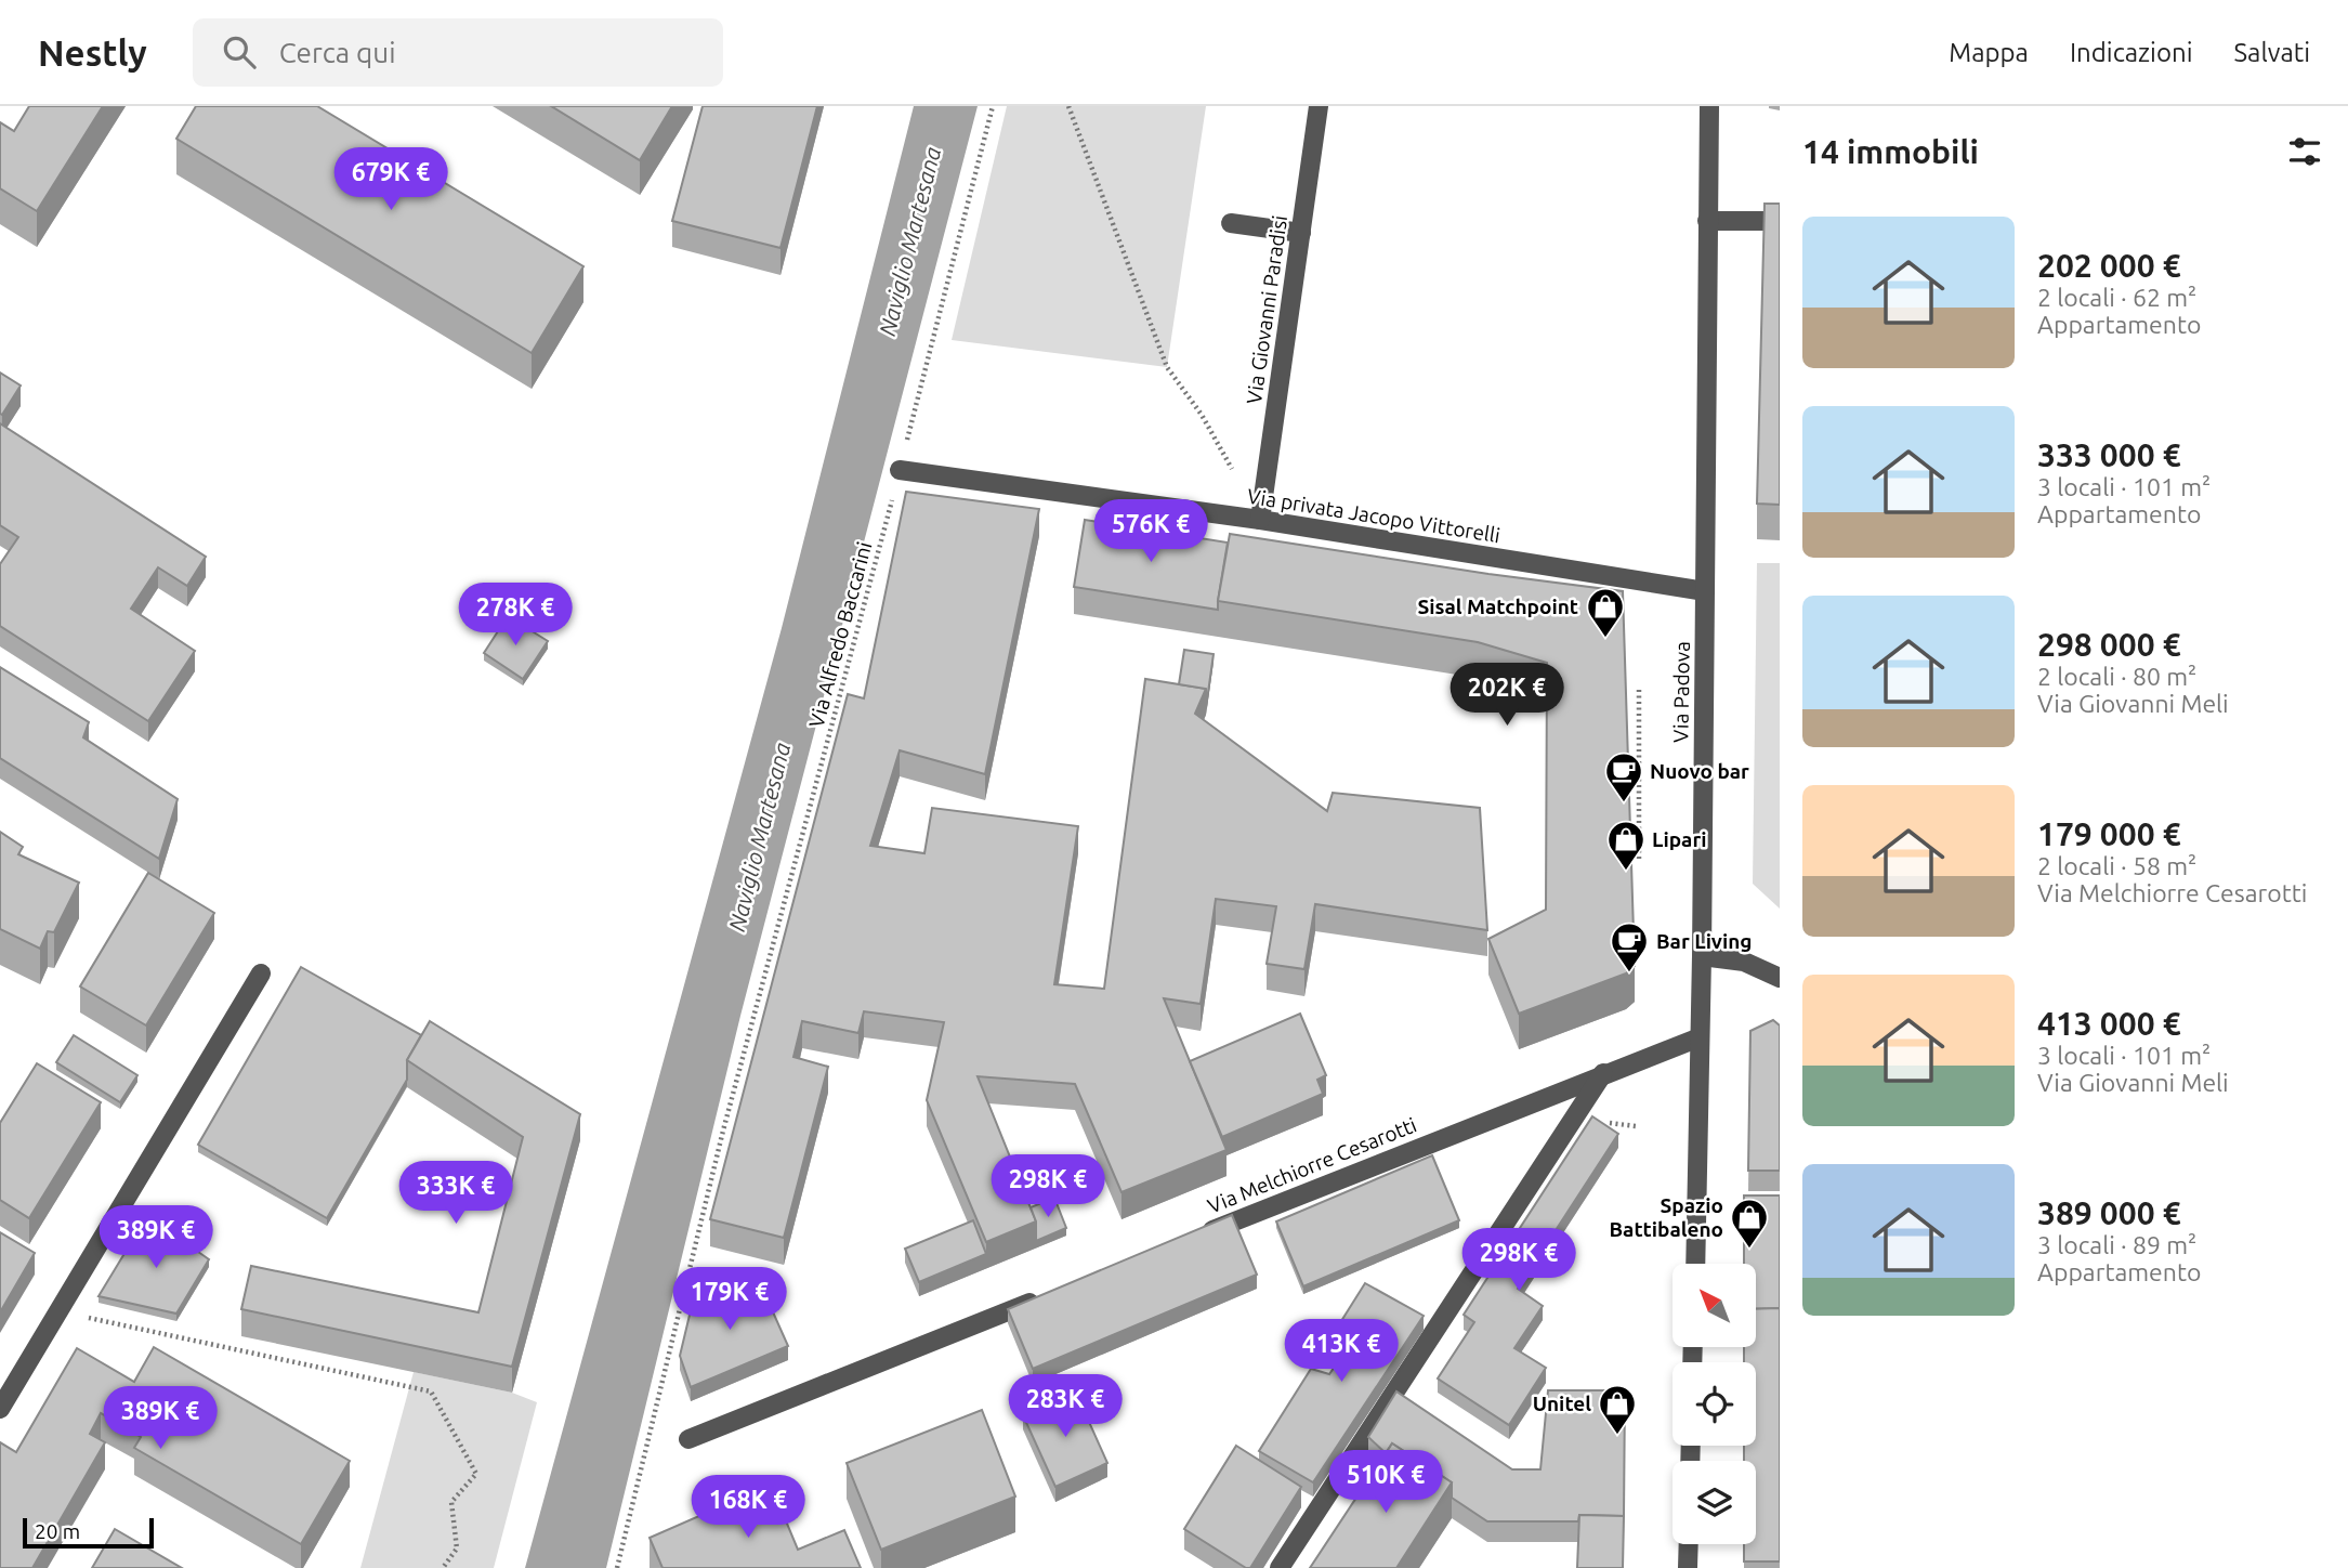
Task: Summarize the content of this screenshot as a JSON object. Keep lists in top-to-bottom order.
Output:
{
  "streets": {
    "street": [
      "Via Giovanni Paradisi",
      "Via privata Jacopo Vittorelli",
      "Via Padova",
      "Via Melchiorre Cesarotti"
    ],
    "path": ["Via Alfredo Baccarini"]
  },
  "crossings": [
    ["Via Giovanni Paradisi", "Via privata Jacopo Vittorelli"],
    ["Via privata Jacopo Vittorelli", "Via Alfredo Baccarini"],
    ["Via privata Jacopo Vittorelli", "Via Padova"],
    ["Via Padova", "Via Melchiorre Cesarotti"]
  ],
  "water": ["Naviglio Martesana"],
  "places": {
    "shop": [
      "Sisal Matchpoint",
      "Lipari",
      "Spazio Battibaleno",
      "Unitel"
    ],
    "cafe": ["Nuovo bar", "Bar Living"]
  },
  "scale_bar": "20 m",
  "north": "top left",
  "page": {
    "header": "Nestly",
    "search": "Cerca qui",
    "nav": ["Mappa", "Indicazioni", "Salvati"],
    "heading": "14 immobili",
    "price": [
      "679K €",
      "576K €",
      "278K €",
      "202K €",
      "298K €",
      "333K €",
      "389K €",
      "298K €",
      "179K €",
      "413K €",
      "283K €",
      "389K €",
      "510K €",
      "168K €"
    ],
    "list": [
      {
        "name": "202 000 €",
        "note": "2 locali · 62 m² · Appartamento"
      },
      {
        "name": "333 000 €",
        "note": "3 locali · 101 m² · Appartamento"
      },
      {
        "name": "298 000 €",
        "note": "2 locali · 80 m² · Via Giovanni Meli"
      },
      {
        "name": "179 000 €",
        "note": "2 locali · 58 m² · Via Melchiorre Cesarotti"
      },
      {
        "name": "413 000 €",
        "note": "3 locali · 101 m² · Via Giovanni Meli"
      },
      {
        "name": "389 000 €",
        "note": "3 locali · 89 m² · Appartamento"
      }
    ],
    "scale": "20 m"
  }
}
